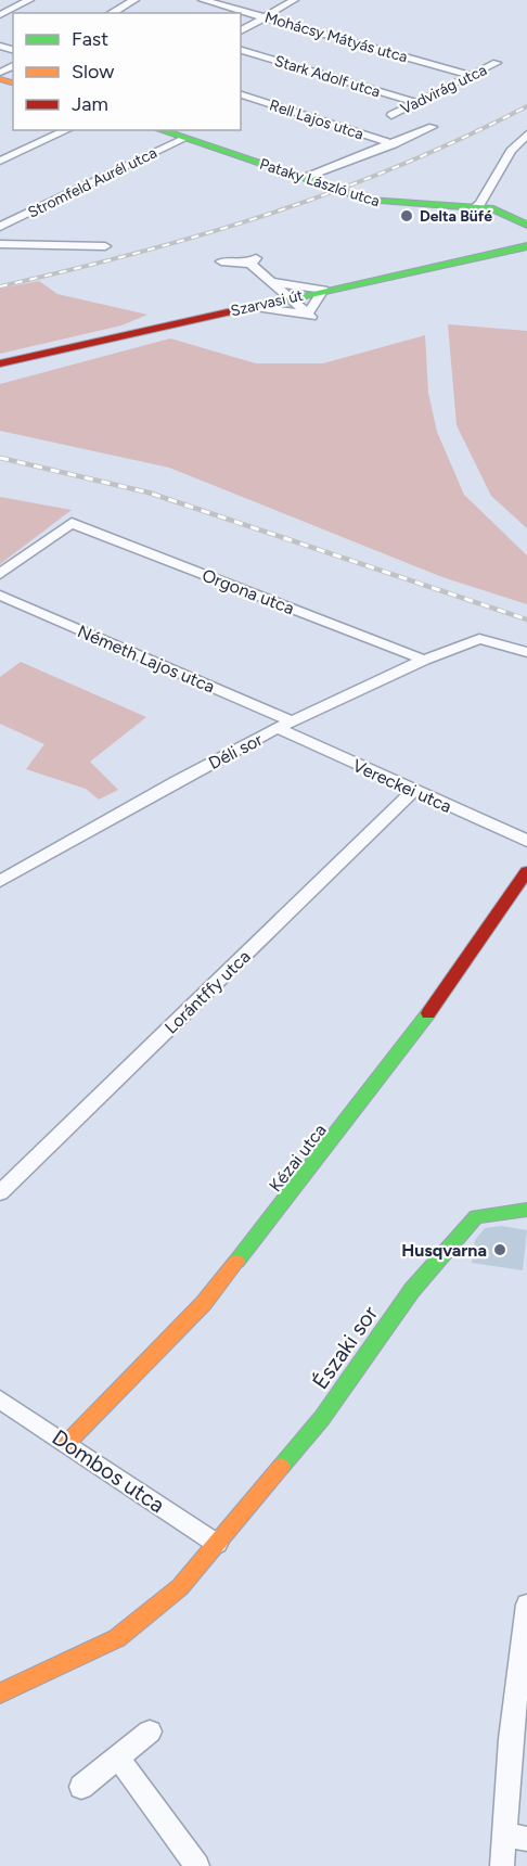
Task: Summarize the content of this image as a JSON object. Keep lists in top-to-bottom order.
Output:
{
  "streets": {
    "street": [
      "Mohácsy Mátyás utca",
      "Stark Adolf utca",
      "Vadvirág utca",
      "Rell Lajos utca",
      "Stromfeld Aurél utca",
      "Pataky László utca",
      "Szarvasi út",
      "Orgona utca",
      "Németh Lajos utca",
      "Déli sor",
      "Vereckei utca",
      "Lorántffy utca",
      "Kézai utca",
      "Északi sor",
      "Dombos utca"
    ]
  },
  "crossings": [
    ["Mohácsy Mátyás utca", "Vadvirág utca"],
    ["Stark Adolf utca", "Vadvirág utca"],
    ["Stromfeld Aurél utca", "Pataky László utca"],
    ["Orgona utca", "Déli sor"],
    ["Németh Lajos utca", "Déli sor"],
    ["Németh Lajos utca", "Vereckei utca"],
    ["Déli sor", "Vereckei utca"],
    ["Vereckei utca", "Lorántffy utca"],
    ["Kézai utca", "Dombos utca"],
    ["Északi sor", "Dombos utca"]
  ],
  "places": ["Delta Büfé", "Husqvarna"],
  "legend": ["Fast", "Slow", "Jam"]
}
